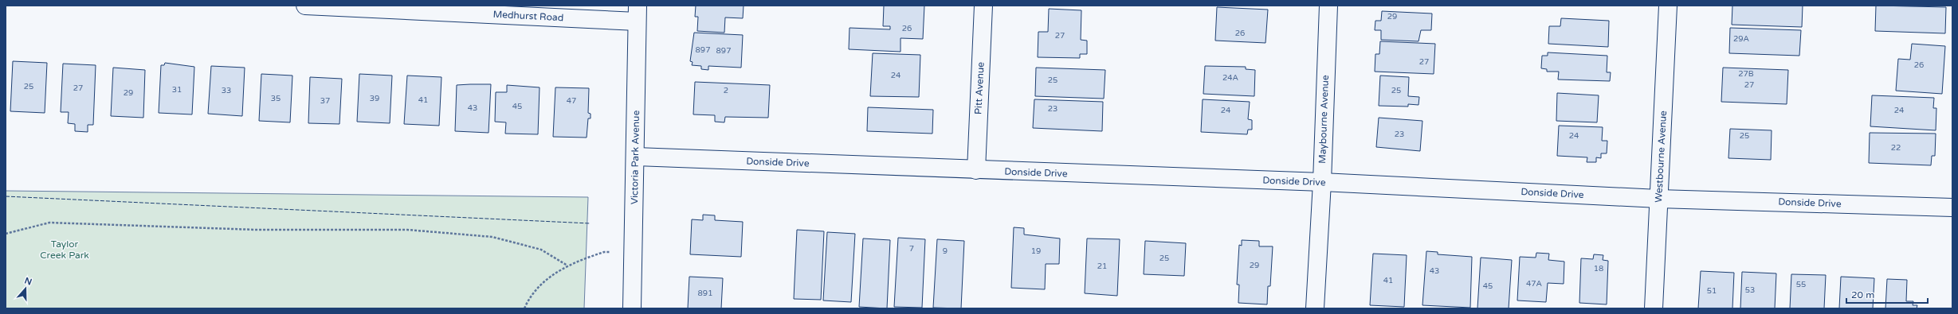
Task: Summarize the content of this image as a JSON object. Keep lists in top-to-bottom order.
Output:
{
  "streets": {
    "street": [
      "Medhurst Road",
      "Pitt Avenue",
      "Maybourne Avenue",
      "Westbourne Avenue",
      "Victoria Park Avenue",
      "Donside Drive"
    ]
  },
  "crossings": [
    ["Medhurst Road", "Victoria Park Avenue"],
    ["Pitt Avenue", "Donside Drive"],
    ["Maybourne Avenue", "Donside Drive"],
    ["Westbourne Avenue", "Donside Drive"],
    ["Victoria Park Avenue", "Donside Drive"]
  ],
  "parks": ["Taylor Creek Park"],
  "house_numbers": [
    "29",
    "26",
    "26",
    "27",
    "29A",
    "897",
    "897",
    "27",
    "26",
    "27B",
    "24",
    "24A",
    "25",
    "27",
    "25",
    "27",
    "31",
    "33",
    "2",
    "25",
    "29",
    "35",
    "39",
    "41",
    "37",
    "47",
    "45",
    "43",
    "23",
    "24",
    "24",
    "23",
    "24",
    "25",
    "22",
    "7",
    "9",
    "19",
    "25",
    "29",
    "21",
    "18",
    "43",
    "41",
    "47A",
    "55",
    "45",
    "53",
    "51",
    "891"
  ],
  "scale_bar": "20 m",
  "north": "top"
}
